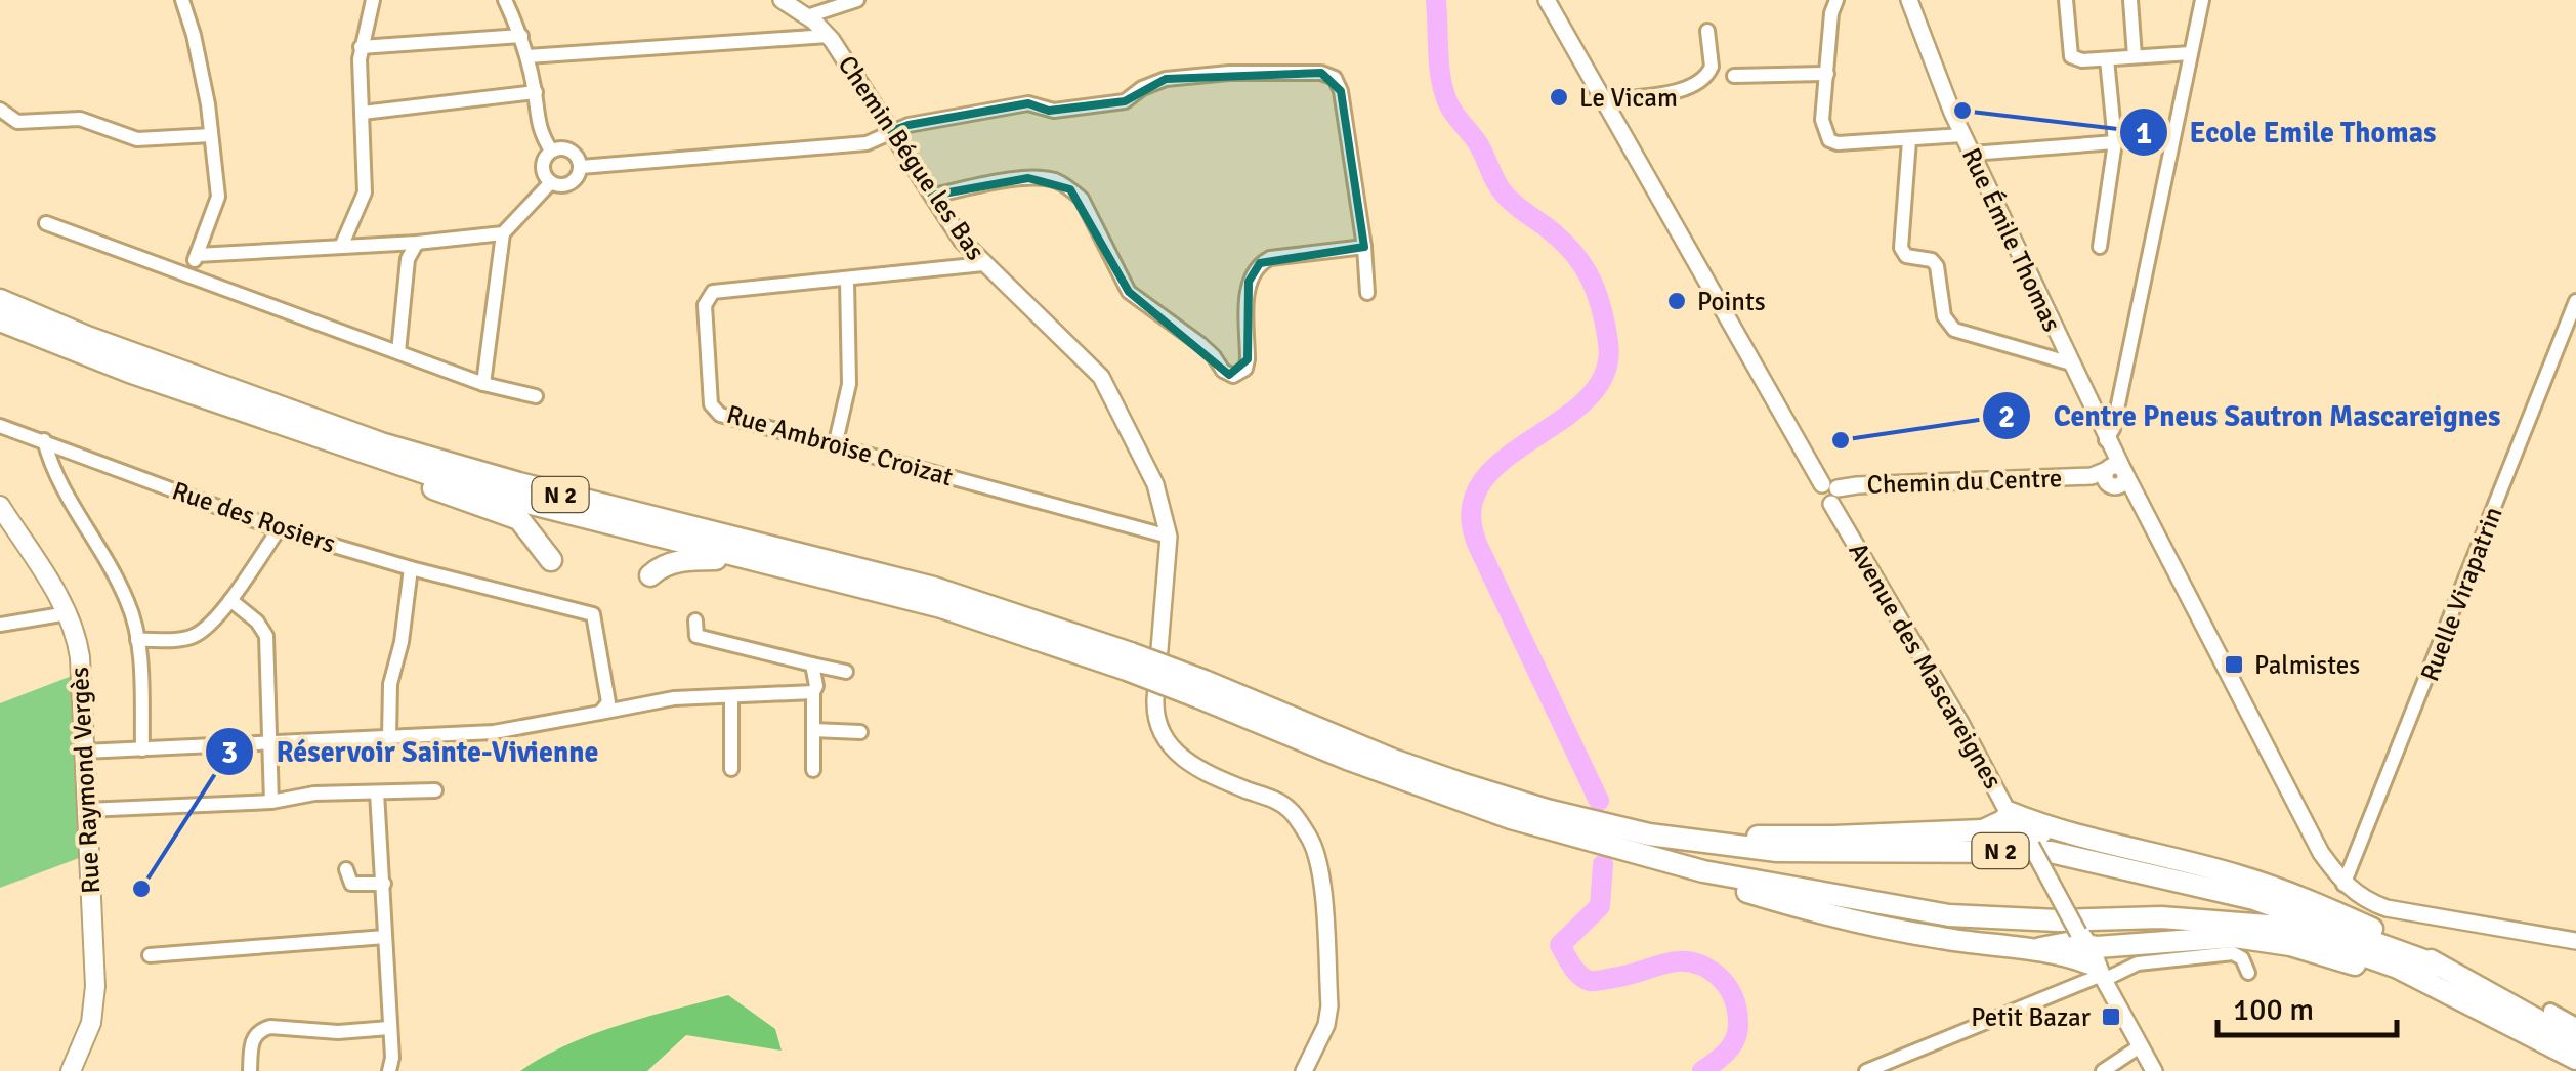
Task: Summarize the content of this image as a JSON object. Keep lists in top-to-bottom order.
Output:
{
  "streets": {
    "highway": ["N 2"],
    "main road": ["Rue Raymond Vergès"],
    "street": [
      "Chemin Bégue les Bas",
      "Rue Émile Thomas",
      "Rue Ambroise Croizat",
      "Chemin du Centre",
      "Rue des Rosiers",
      "Ruelle Virapatrin",
      "Avenue des Mascareignes"
    ]
  },
  "crossings": [
    ["Chemin Bégue les Bas", "Rue Ambroise Croizat"],
    ["Rue Émile Thomas", "Chemin du Centre"],
    ["Chemin du Centre", "Avenue des Mascareignes"]
  ],
  "places": {
    "other": [
      "Le Vicam",
      "Ecole Emile Thomas",
      "Points",
      "Centre Pneus Sautron Mascareignes",
      "Réservoir Sainte-Vivienne"
    ],
    "transit": ["Palmistes", "Petit Bazar"]
  },
  "scale_bar": "100 m"
}
